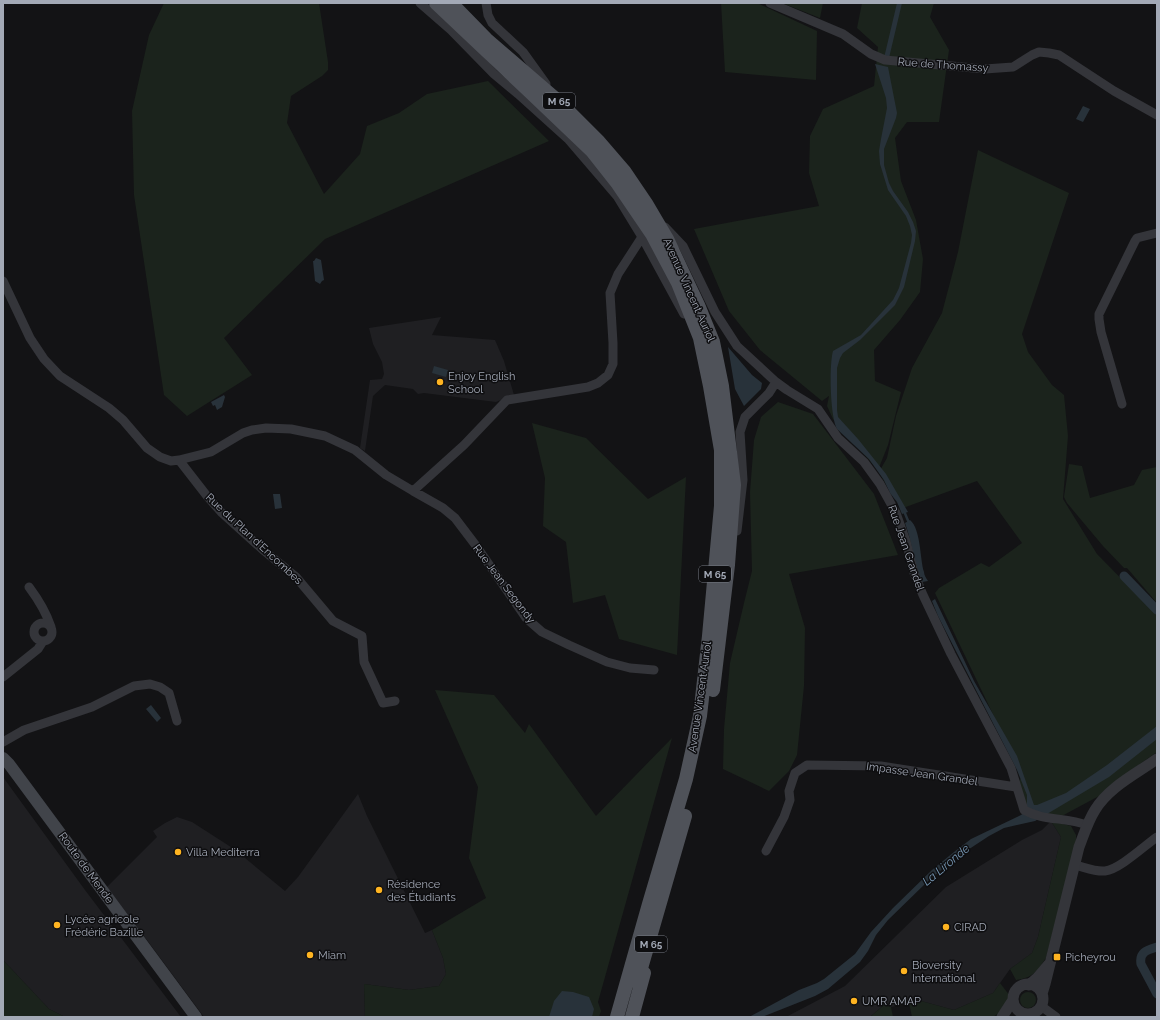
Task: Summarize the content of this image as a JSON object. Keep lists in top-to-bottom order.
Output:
{
  "streets": {
    "main road": ["M 65", "Avenue Vincent Auriol", "Route de Mende"],
    "street": [
      "Rue de Thomassy",
      "Rue du Plan d'Encombes",
      "Rue Jean Grandel",
      "Rue Jean Segondy",
      "Impasse Jean Grandel"
    ]
  },
  "crossings": [
    ["M 65", "Avenue Vincent Auriol"],
    ["Avenue Vincent Auriol", "Rue Jean Grandel"],
    ["Rue du Plan d'Encombes", "Rue Jean Segondy"],
    ["Rue Jean Grandel", "Impasse Jean Grandel"]
  ],
  "water": ["La Lironde"],
  "places": {
    "other": [
      "Enjoy English School",
      "Villa Mediterra",
      "Résidence des Étudiants",
      "Lycée agricole Frédéric Bazille",
      "CIRAD",
      "Miam",
      "Bioversity International",
      "UMR AMAP"
    ],
    "transit": ["Picheyrou"]
  }
}
